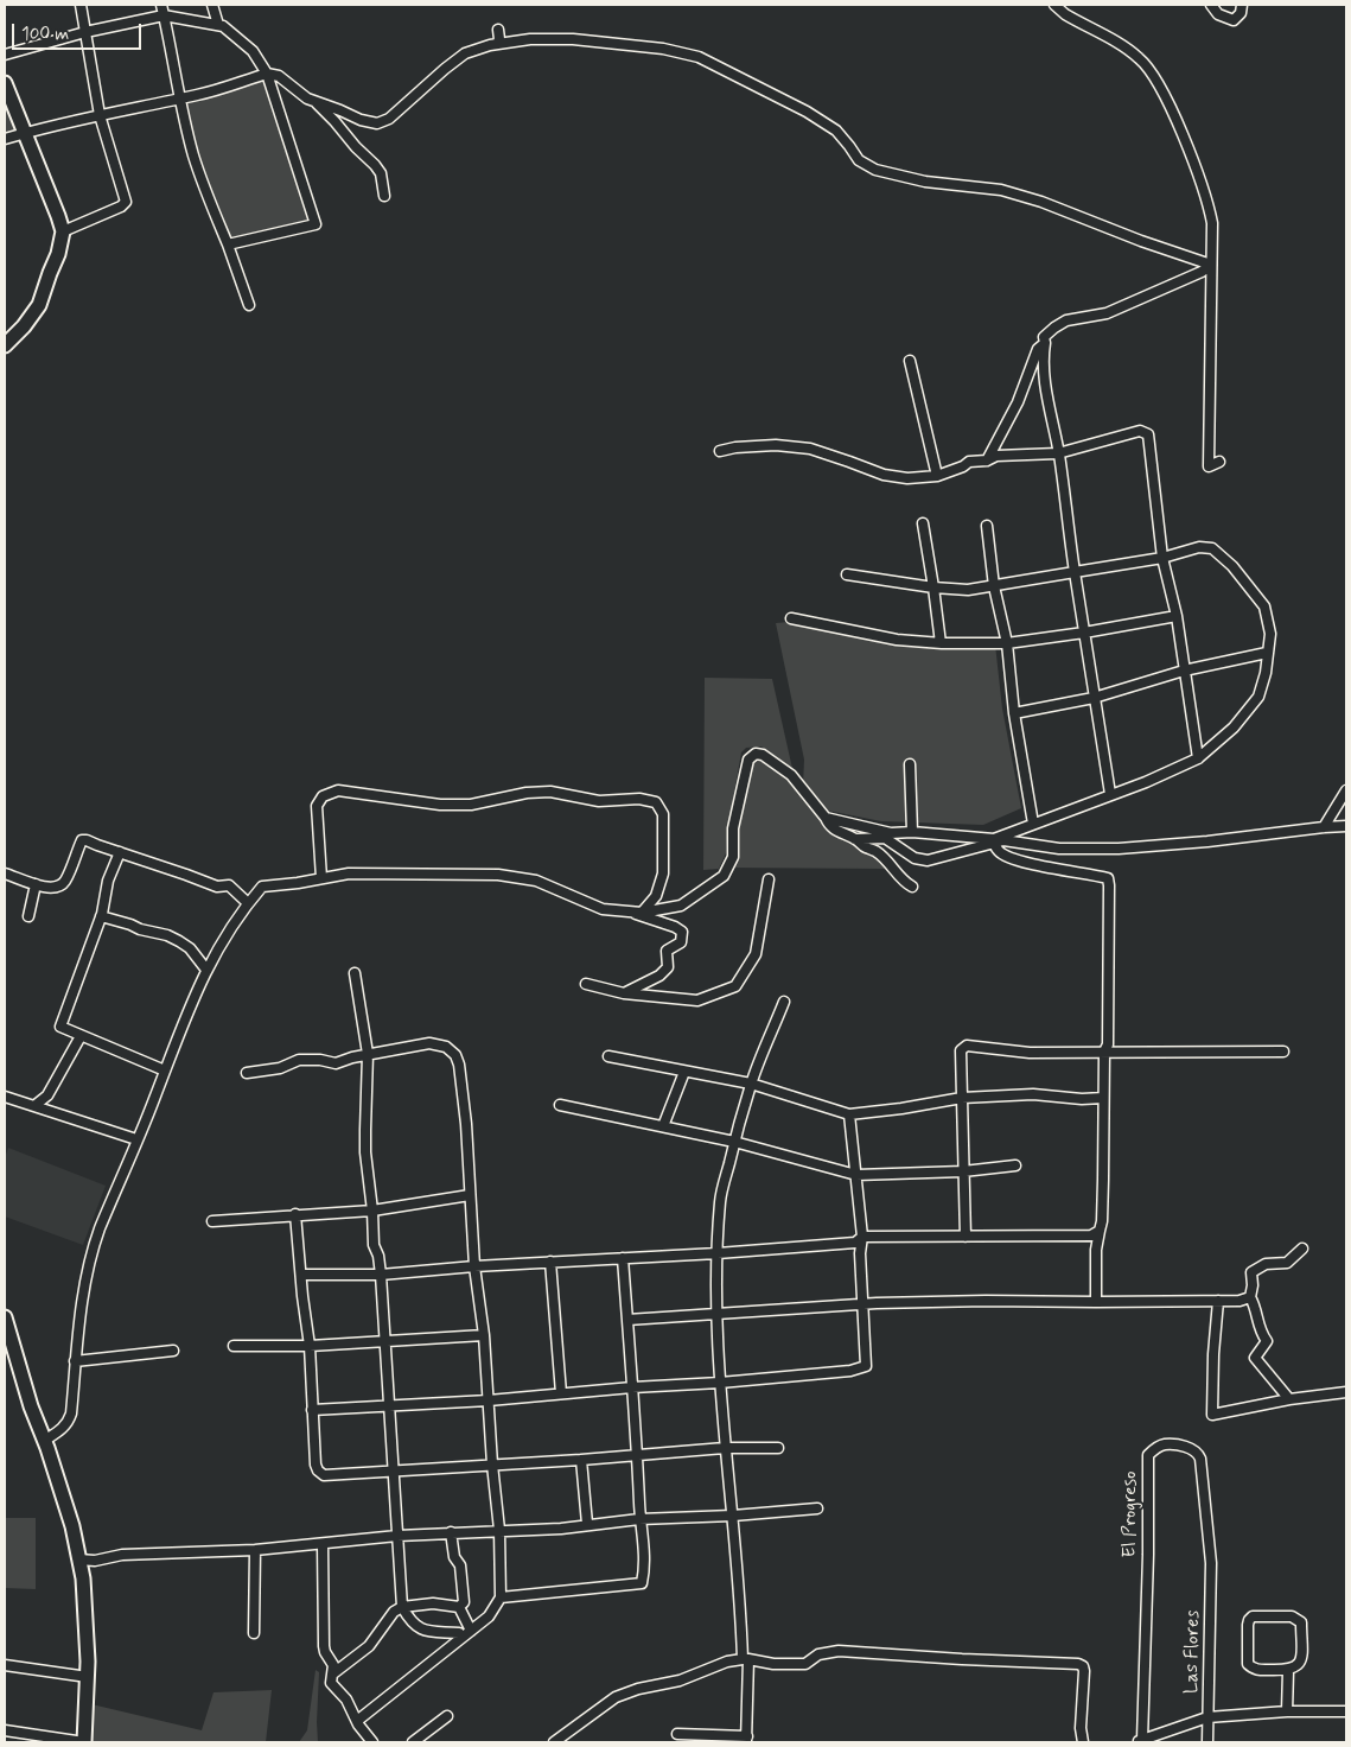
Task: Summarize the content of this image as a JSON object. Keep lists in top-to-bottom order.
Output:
{
  "streets": {
    "street": ["El Progreso", "Las Flores"]
  },
  "crossings": [
    ["El Progreso", "Las Flores"]
  ],
  "scale_bar": "100 m"
}
